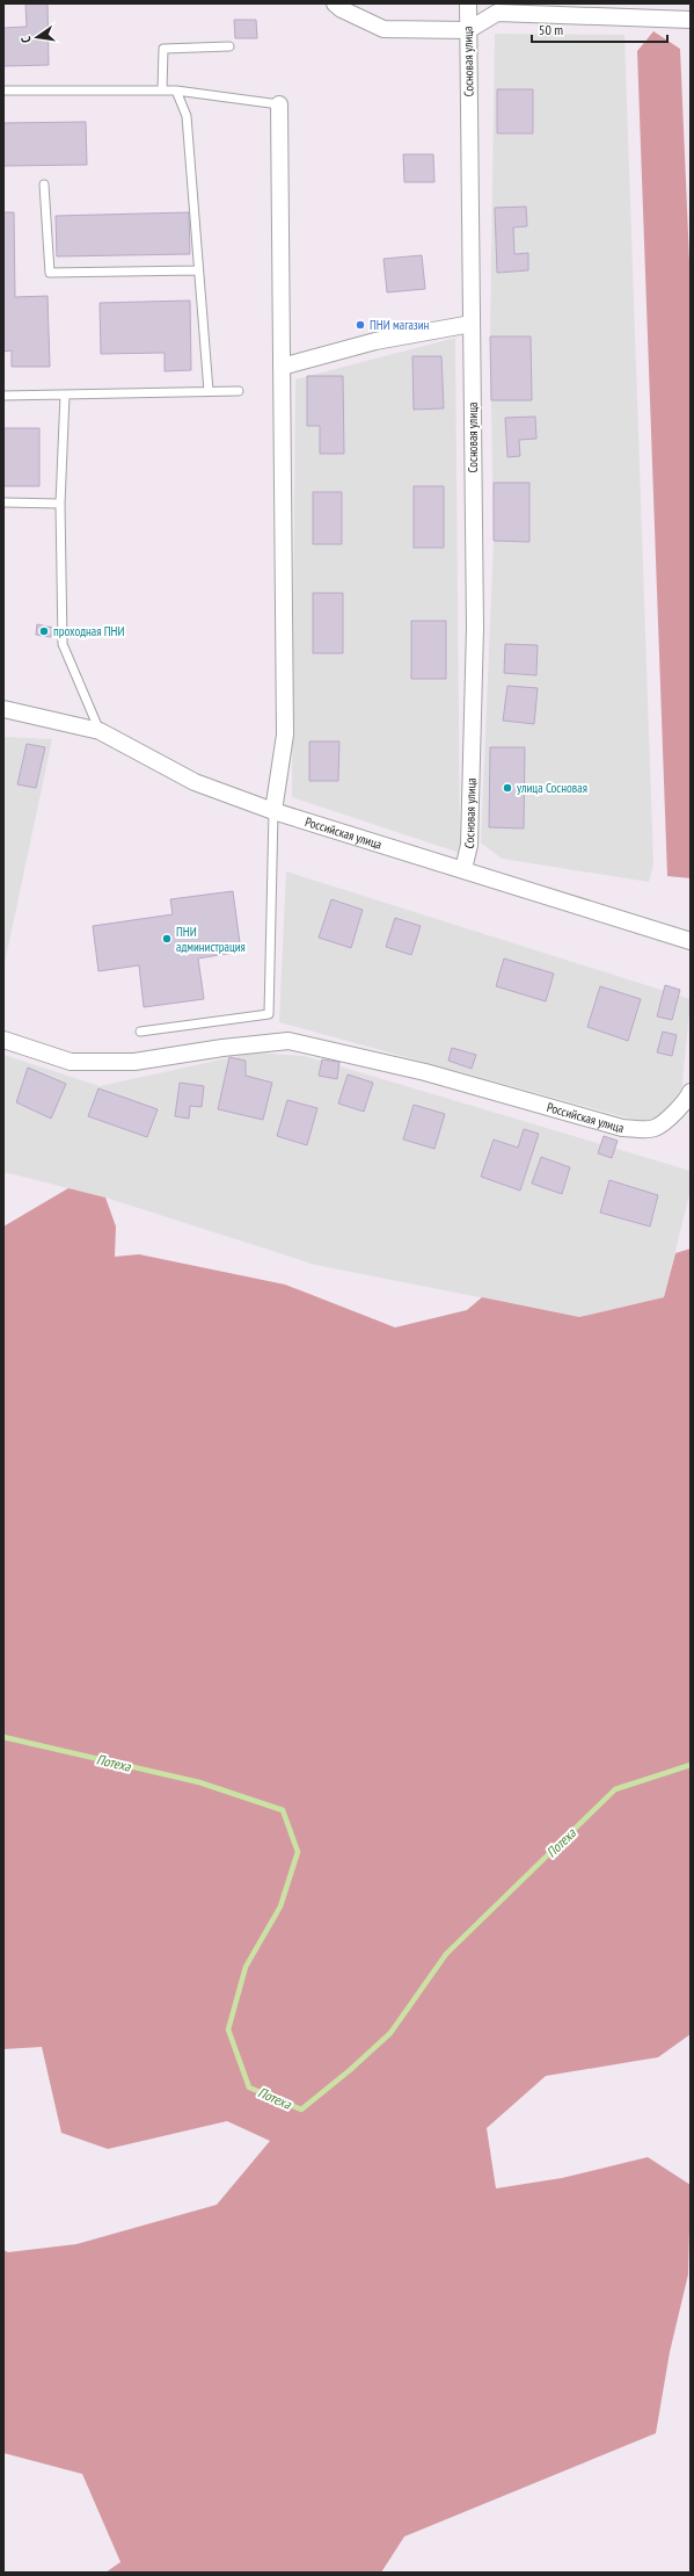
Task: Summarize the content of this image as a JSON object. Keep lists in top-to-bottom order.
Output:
{
  "streets": {
    "street": ["Сосновая улица", "Российская улица"]
  },
  "crossings": [
    ["Сосновая улица", "Российская улица"]
  ],
  "water": ["Потеха"],
  "places": [
    "ПНИ магазин",
    "проходная ПНИ",
    "улица Сосновая",
    "ПНИ администрация"
  ],
  "scale_bar": "50 m",
  "north": "left"
}
